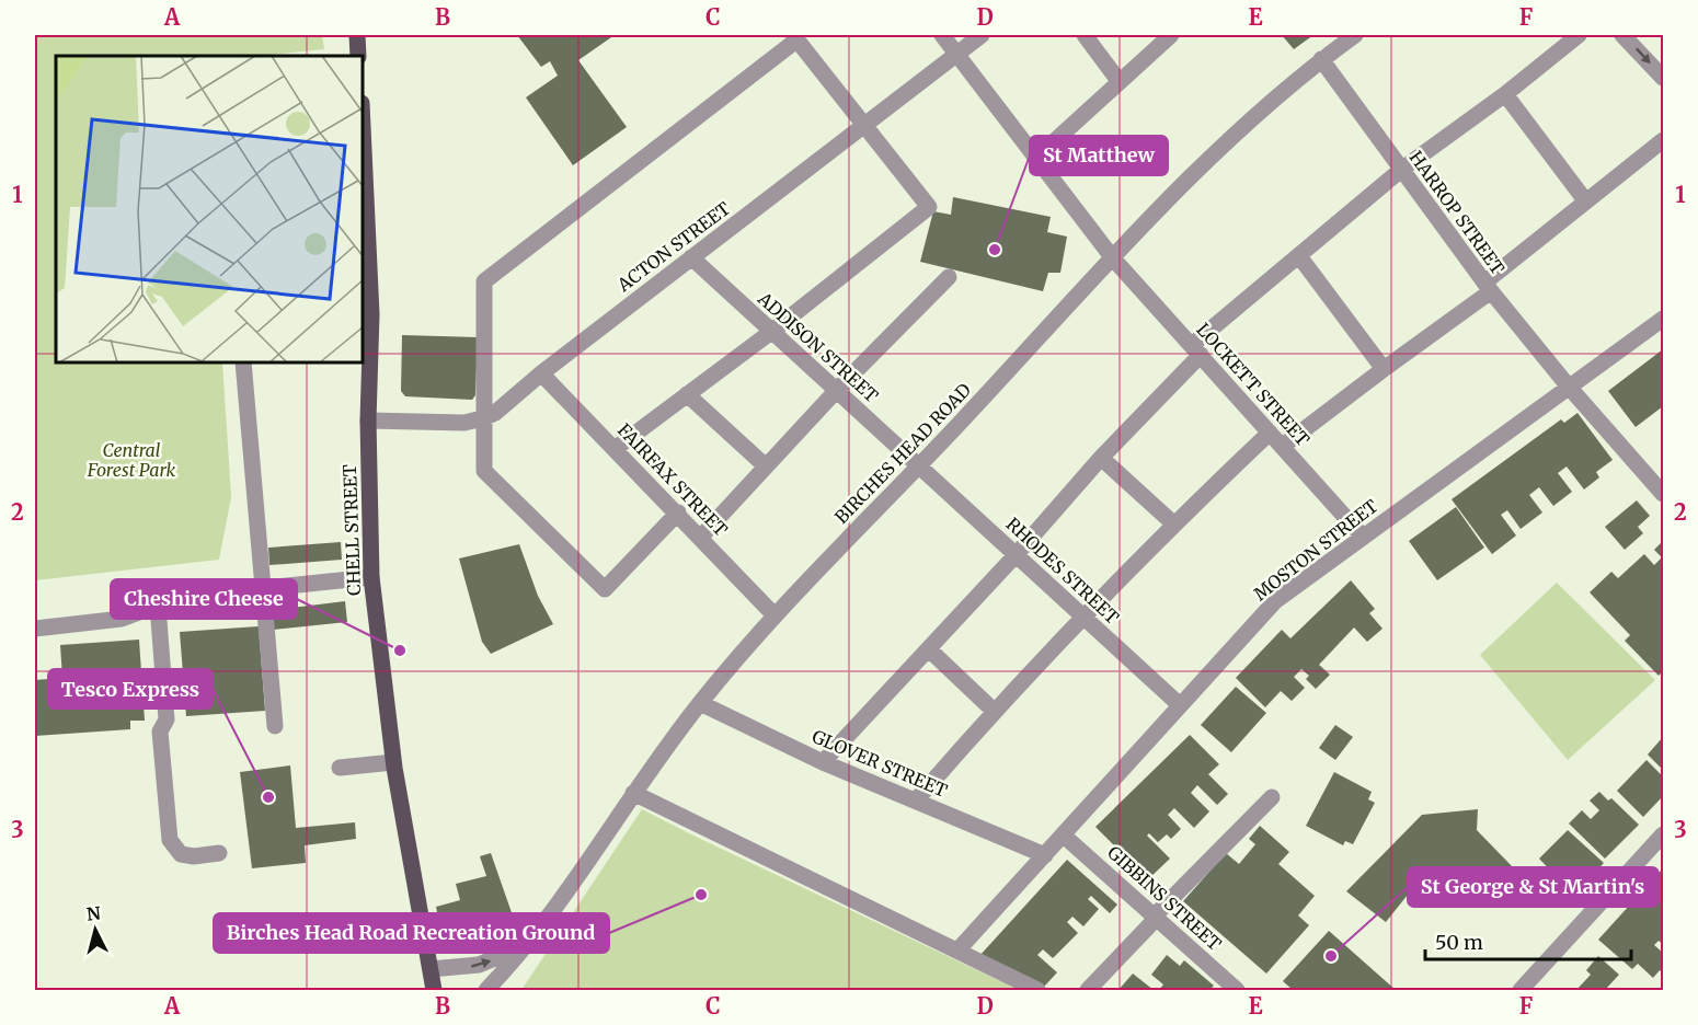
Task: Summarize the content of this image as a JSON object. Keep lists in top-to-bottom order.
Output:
{
  "streets": {
    "main road": ["CHELL STREET"],
    "street": [
      "HARROP STREET",
      "ACTON STREET",
      "ADDISON STREET",
      "LOCKETT STREET",
      "BIRCHES HEAD ROAD",
      "FAIRFAX STREET",
      "MOSTON STREET",
      "RHODES STREET",
      "GLOVER STREET",
      "GIBBINS STREET"
    ]
  },
  "crossings": [
    ["HARROP STREET", "BIRCHES HEAD ROAD"],
    ["HARROP STREET", "MOSTON STREET"],
    ["ACTON STREET", "ADDISON STREET"],
    ["ACTON STREET", "LOCKETT STREET"],
    ["ACTON STREET", "FAIRFAX STREET"],
    ["ACTON STREET", "CHELL STREET"],
    ["ADDISON STREET", "BIRCHES HEAD ROAD"],
    ["ADDISON STREET", "RHODES STREET"],
    ["LOCKETT STREET", "BIRCHES HEAD ROAD"],
    ["LOCKETT STREET", "MOSTON STREET"],
    ["BIRCHES HEAD ROAD", "FAIRFAX STREET"],
    ["BIRCHES HEAD ROAD", "RHODES STREET"],
    ["BIRCHES HEAD ROAD", "GLOVER STREET"],
    ["MOSTON STREET", "RHODES STREET"],
    ["MOSTON STREET", "GLOVER STREET"],
    ["MOSTON STREET", "GIBBINS STREET"]
  ],
  "parks": ["Central Forest Park"],
  "places": [
    "St Matthew",
    "Cheshire Cheese",
    "Tesco Express",
    "Birches Head Road Recreation Ground",
    "St George & St Martin's"
  ],
  "scale_bar": "50 m",
  "north": "top",
  "grid": {
    "columns": [
      "A",
      "B",
      "C",
      "D",
      "E",
      "F"
    ],
    "rows": ["1", "2", "3"]
  }
}
